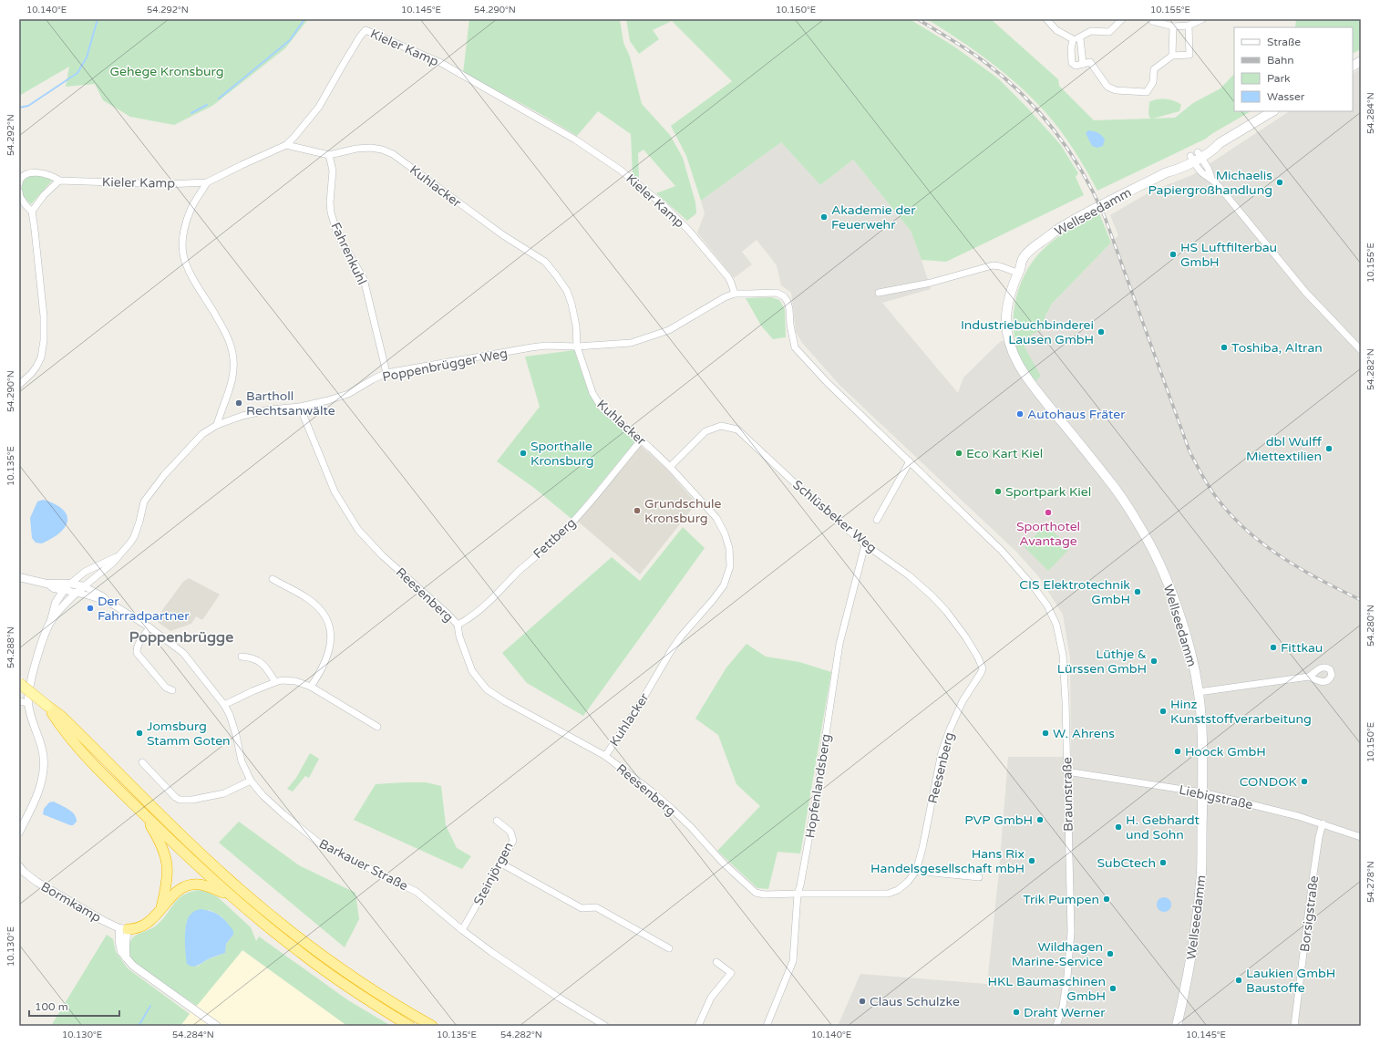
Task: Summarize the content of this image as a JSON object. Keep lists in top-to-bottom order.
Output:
{
  "streets": {
    "main road": ["Wellseedamm"],
    "street": [
      "Kieler Kamp",
      "Kuhlacker",
      "Fahrenkuhl",
      "Poppenbrügger Weg",
      "Schlüsbeker Weg",
      "Fettberg",
      "Reesenberg",
      "Hopfenlandsberg",
      "Braunstraße",
      "Liebigstraße",
      "Barkauer Straße",
      "Steinjörgen",
      "Bormkamp",
      "Borsigstraße"
    ]
  },
  "crossings": [
    ["Kieler Kamp", "Kuhlacker"],
    ["Kieler Kamp", "Poppenbrügger Weg"],
    ["Kuhlacker", "Fahrenkuhl"],
    ["Kuhlacker", "Poppenbrügger Weg"],
    ["Kuhlacker", "Schlüsbeker Weg"],
    ["Kuhlacker", "Fettberg"],
    ["Kuhlacker", "Reesenberg"],
    ["Wellseedamm", "Liebigstraße"],
    ["Fahrenkuhl", "Poppenbrügger Weg"],
    ["Poppenbrügger Weg", "Reesenberg"],
    ["Poppenbrügger Weg", "Braunstraße"],
    ["Poppenbrügger Weg", "Barkauer Straße"],
    ["Schlüsbeker Weg", "Reesenberg"],
    ["Schlüsbeker Weg", "Hopfenlandsberg"],
    ["Fettberg", "Reesenberg"],
    ["Reesenberg", "Hopfenlandsberg"],
    ["Braunstraße", "Liebigstraße"],
    ["Liebigstraße", "Borsigstraße"],
    ["Barkauer Straße", "Steinjörgen"]
  ],
  "districts": ["Poppenbrügge"],
  "parks": ["Gehege Kronsburg"],
  "places": [
    "Michaelis Papiergroßhandlung",
    "Akademie der Feuerwehr",
    "HS Luftfilterbau GmbH",
    "Industriebuchbinderei Lausen GmbH",
    "Toshiba, Altran",
    "Bartholl Rechtsanwälte",
    "Autohaus Fräter",
    "dbl Wulff Miettextilien",
    "Sporthalle Kronsburg",
    "Eco Kart Kiel",
    "Sportpark Kiel",
    "Grundschule Kronsburg",
    "Sporthotel Avantage",
    "CIS Elektrotechnik GmbH",
    "Der Fahrradpartner",
    "Fittkau",
    "Lüthje & Lürssen GmbH",
    "Hinz Kunststoffverarbeitung",
    "Jomsburg Stamm Goten",
    "W. Ahrens",
    "Hoock GmbH",
    "CONDOK",
    "PVP GmbH",
    "H. Gebhardt und Sohn",
    "Hans Rix Handelsgesellschaft mbH",
    "SubCtech",
    "Trik Pumpen",
    "Wildhagen Marine-Service",
    "Laukien GmbH Baustoffe",
    "HKL Baumaschinen GmbH",
    "Claus Schulzke",
    "Draht Werner"
  ],
  "legend": [
    "Straße",
    "Bahn",
    "Park",
    "Wasser"
  ],
  "scale_bar": "100 m",
  "coordinates": [
    "10.140°E",
    "54.292°N",
    "10.145°E",
    "54.290°N",
    "10.150°E",
    "10.155°E",
    "54.284°N",
    "54.282°N",
    "10.135°E",
    "54.280°N",
    "54.288°N",
    "54.278°N",
    "10.130°E"
  ]
}
